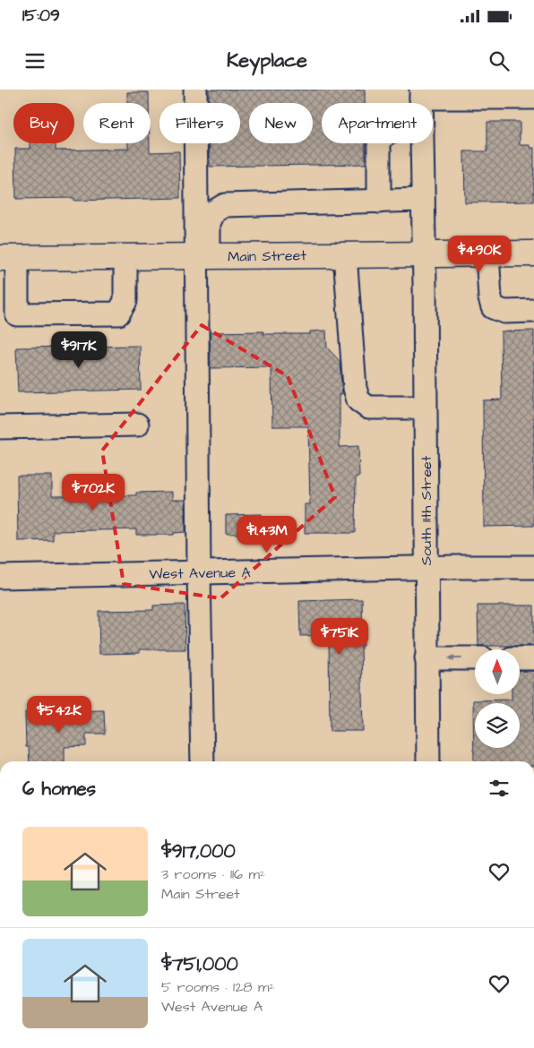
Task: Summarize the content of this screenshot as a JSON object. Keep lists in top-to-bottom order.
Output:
{
  "streets": {
    "main road": ["Main Street"],
    "street": ["South 11th Street", "West Avenue A"]
  },
  "crossings": [
    ["Main Street", "South 11th Street"],
    ["South 11th Street", "West Avenue A"]
  ],
  "north": "top",
  "page": {
    "status": "15:09",
    "header": "Keyplace",
    "chip": [
      "Buy",
      "Rent",
      "Filters",
      "New",
      "Apartment"
    ],
    "price": [
      "$490K",
      "$917K",
      "$702K",
      "$1.43M",
      "$751K",
      "$542K"
    ],
    "heading": "6 homes",
    "list": [
      {
        "name": "$917,000",
        "note": "3 rooms · 116 m² · Main Street"
      },
      {
        "name": "$751,000",
        "note": "5 rooms · 128 m² · West Avenue A"
      }
    ]
  }
}
